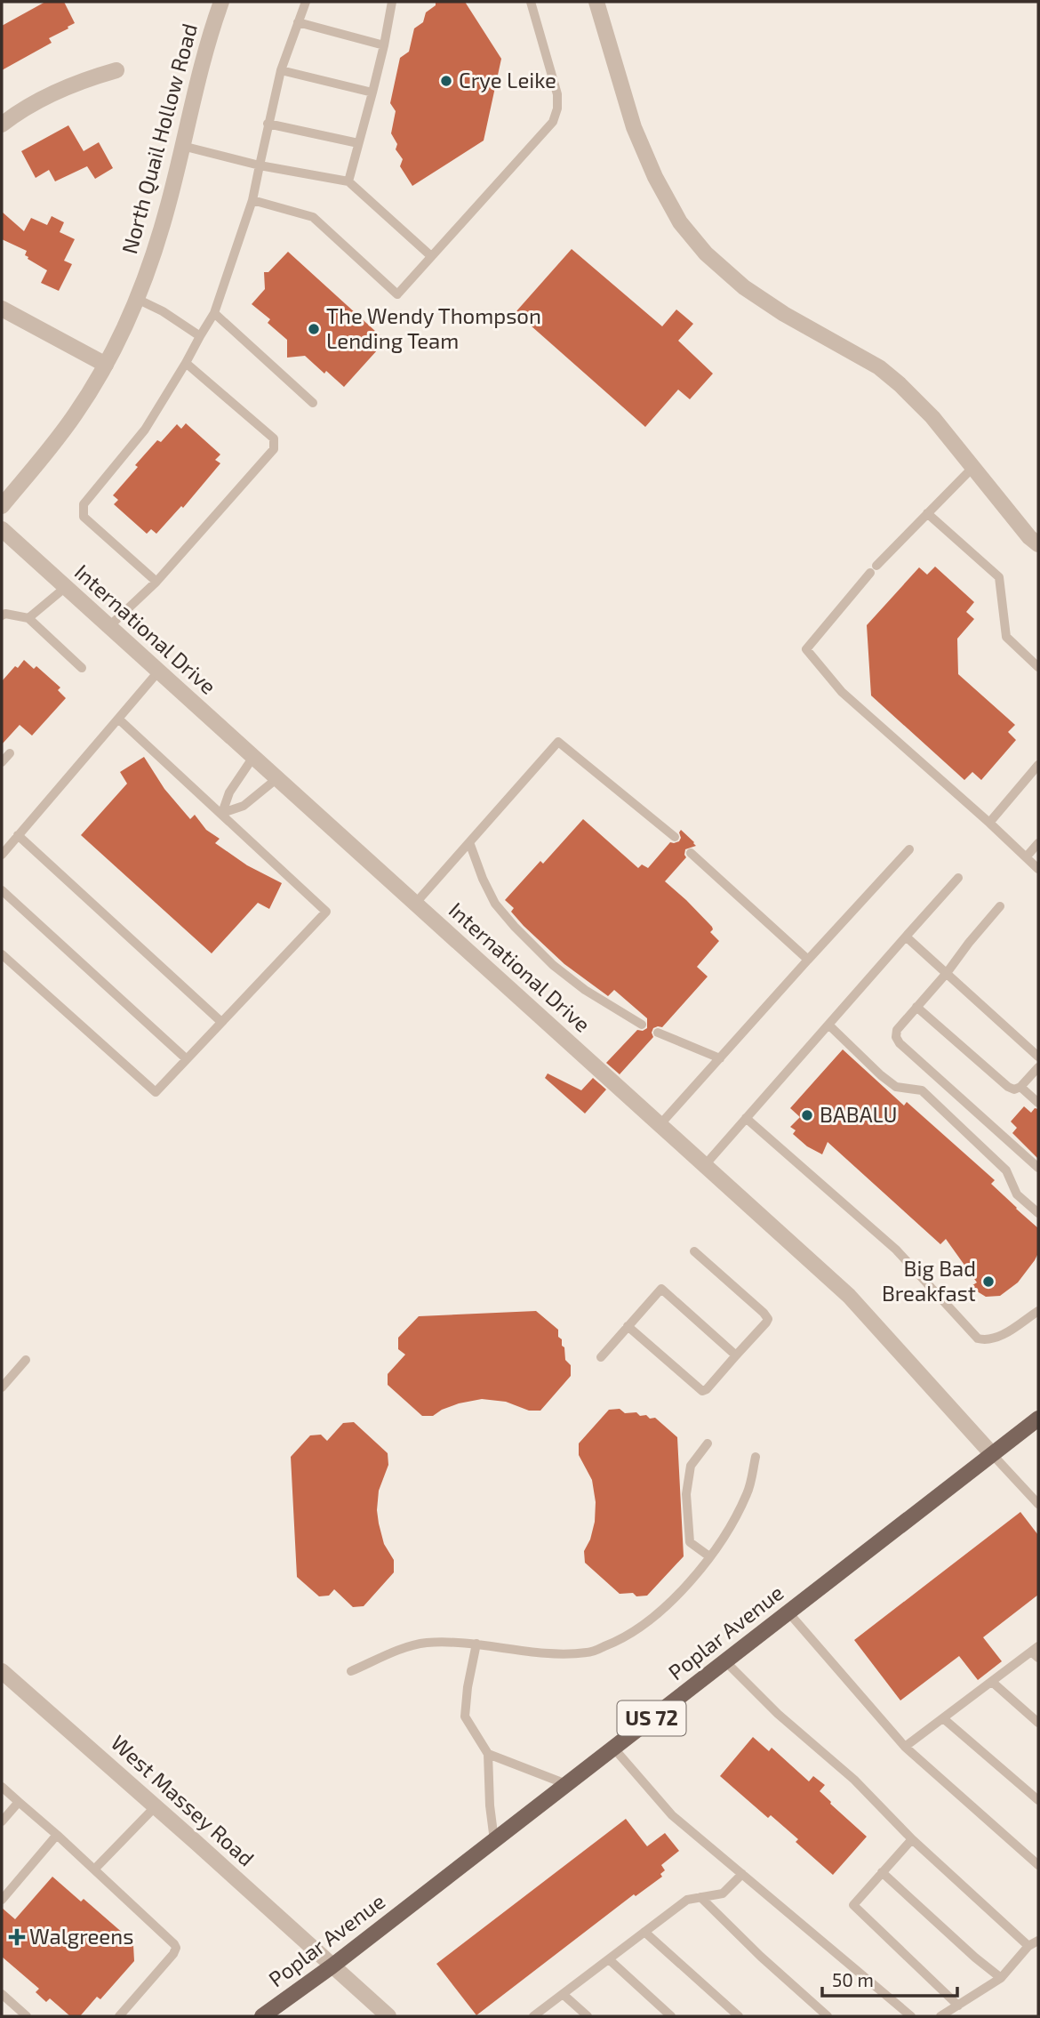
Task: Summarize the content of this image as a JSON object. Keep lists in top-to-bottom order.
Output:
{
  "streets": {
    "main road": ["Poplar Avenue", "US 72"],
    "street": ["North Quail Hollow Road", "International Drive", "West Massey Road"]
  },
  "crossings": [
    ["International Drive", "Poplar Avenue"],
    ["Poplar Avenue", "West Massey Road"]
  ],
  "places": {
    "other": [
      "Crye Leike",
      "The Wendy Thompson Lending Team",
      "BABALU",
      "Big Bad Breakfast"
    ],
    "health": ["Walgreens"]
  },
  "scale_bar": "50 m"
}
